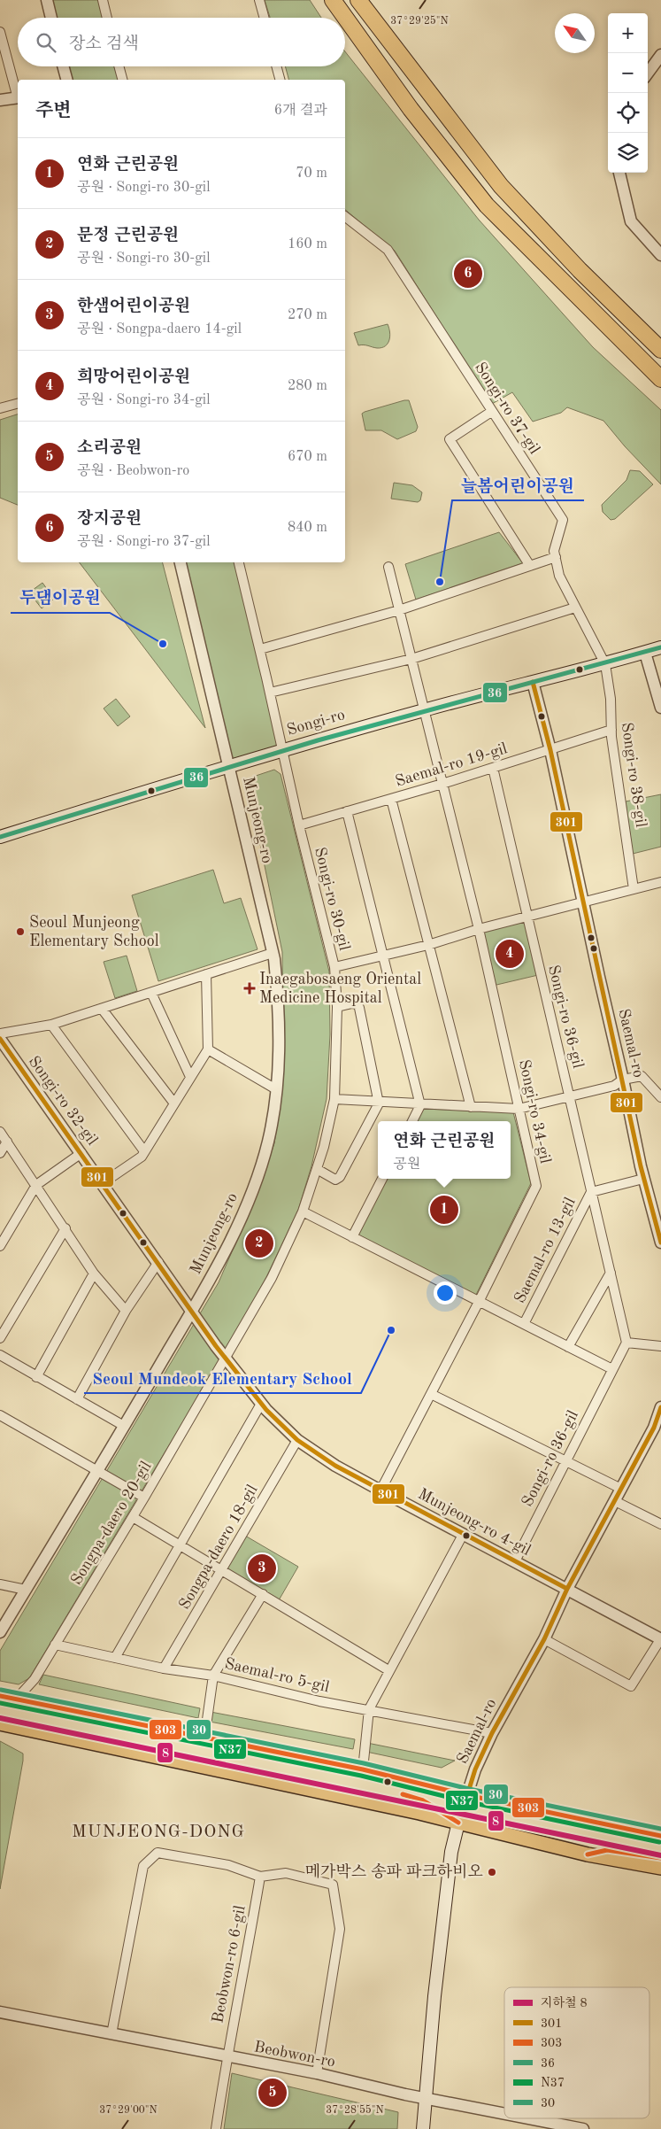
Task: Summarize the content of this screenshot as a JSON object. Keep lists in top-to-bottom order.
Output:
{
  "streets": {
    "main road": ["Songi-ro", "Saemal-ro"],
    "street": [
      "Songi-ro 37-gil",
      "Saemal-ro 19-gil",
      "Songi-ro 38-gil",
      "Munjeong-ro",
      "Songi-ro 30-gil",
      "Songi-ro 36-gil",
      "Songi-ro 32-gil",
      "Songi-ro 34-gil",
      "Saemal-ro 13-gil",
      "Munjeong-ro 4-gil",
      "Songpa-daero 20-gil",
      "Songpa-daero 18-gil",
      "Saemal-ro 5-gil",
      "Beobwon-ro 6-gil",
      "Beobwon-ro"
    ]
  },
  "crossings": [
    ["Songi-ro 37-gil", "Songi-ro"],
    ["Songi-ro 37-gil", "Songi-ro 38-gil"],
    ["Songi-ro", "Songi-ro 38-gil"],
    ["Songi-ro", "Munjeong-ro"],
    ["Songi-ro", "Songi-ro 30-gil"],
    ["Songi-ro", "Saemal-ro"],
    ["Songi-ro", "Songi-ro 34-gil"],
    ["Saemal-ro 19-gil", "Songi-ro 38-gil"],
    ["Saemal-ro 19-gil", "Songi-ro 30-gil"],
    ["Saemal-ro 19-gil", "Songi-ro 36-gil"],
    ["Saemal-ro 19-gil", "Saemal-ro"],
    ["Saemal-ro 19-gil", "Songi-ro 34-gil"],
    ["Munjeong-ro", "Songi-ro 32-gil"],
    ["Munjeong-ro", "Munjeong-ro 4-gil"],
    ["Songi-ro 30-gil", "Munjeong-ro 4-gil"],
    ["Songi-ro 30-gil", "Songpa-daero 20-gil"],
    ["Songi-ro 36-gil", "Saemal-ro 13-gil"],
    ["Songi-ro 36-gil", "Munjeong-ro 4-gil"],
    ["Saemal-ro", "Saemal-ro 13-gil"],
    ["Saemal-ro", "Munjeong-ro 4-gil"],
    ["Saemal-ro", "Saemal-ro 5-gil"],
    ["Saemal-ro", "Beobwon-ro"],
    ["Songi-ro 32-gil", "Munjeong-ro 4-gil"],
    ["Songi-ro 34-gil", "Munjeong-ro 4-gil"],
    ["Munjeong-ro 4-gil", "Songpa-daero 20-gil"],
    ["Munjeong-ro 4-gil", "Songpa-daero 18-gil"],
    ["Songpa-daero 20-gil", "Saemal-ro 5-gil"],
    ["Songpa-daero 18-gil", "Saemal-ro 5-gil"],
    ["Beobwon-ro 6-gil", "Beobwon-ro"]
  ],
  "districts": ["MUNJEONG-DONG"],
  "places": {
    "other": [
      "늘봄어린이공원",
      "두댐이공원",
      "Seoul Munjeong Elementary School",
      "Seoul Mundeok Elementary School",
      "메가박스 송파 파크하비오"
    ],
    "health": ["Inaegabosaeng Oriental Medicine Hospital"]
  },
  "lines": [
    "transit line 36",
    "transit line 301",
    "transit line 30",
    "transit line 303",
    "transit line N37",
    "metro line 8"
  ],
  "legend": [
    "지하철 8",
    "301",
    "303",
    "36",
    "N37",
    "30"
  ],
  "north": "top left",
  "page": {
    "map_buttons": ["+", "−"],
    "search": "장소 검색",
    "heading": ["주변", "6개 결과"],
    "list": [
      {
        "mark": "1",
        "name": "연화 근린공원",
        "note": "공원 · Songi-ro 30-gil",
        "value": "70 m"
      },
      {
        "mark": "2",
        "name": "문정 근린공원",
        "note": "공원 · Songi-ro 30-gil",
        "value": "160 m"
      },
      {
        "mark": "3",
        "name": "한샘어린이공원",
        "note": "공원 · Songpa-daero 14-gil",
        "value": "270 m"
      },
      {
        "mark": "4",
        "name": "희망어린이공원",
        "note": "공원 · Songi-ro 34-gil",
        "value": "280 m"
      },
      {
        "mark": "5",
        "name": "소리공원",
        "note": "공원 · Beobwon-ro",
        "value": "670 m"
      },
      {
        "mark": "6",
        "name": "장지공원",
        "note": "공원 · Songi-ro 37-gil",
        "value": "840 m"
      }
    ],
    "pins": [
      "6",
      "4",
      "1",
      "2",
      "3",
      "5"
    ],
    "popup": ["연화 근린공원", "공원"]
  },
  "coordinates": ["37°29'25\"N", "37°29'00\"N", "37°28'55\"N"]
}
